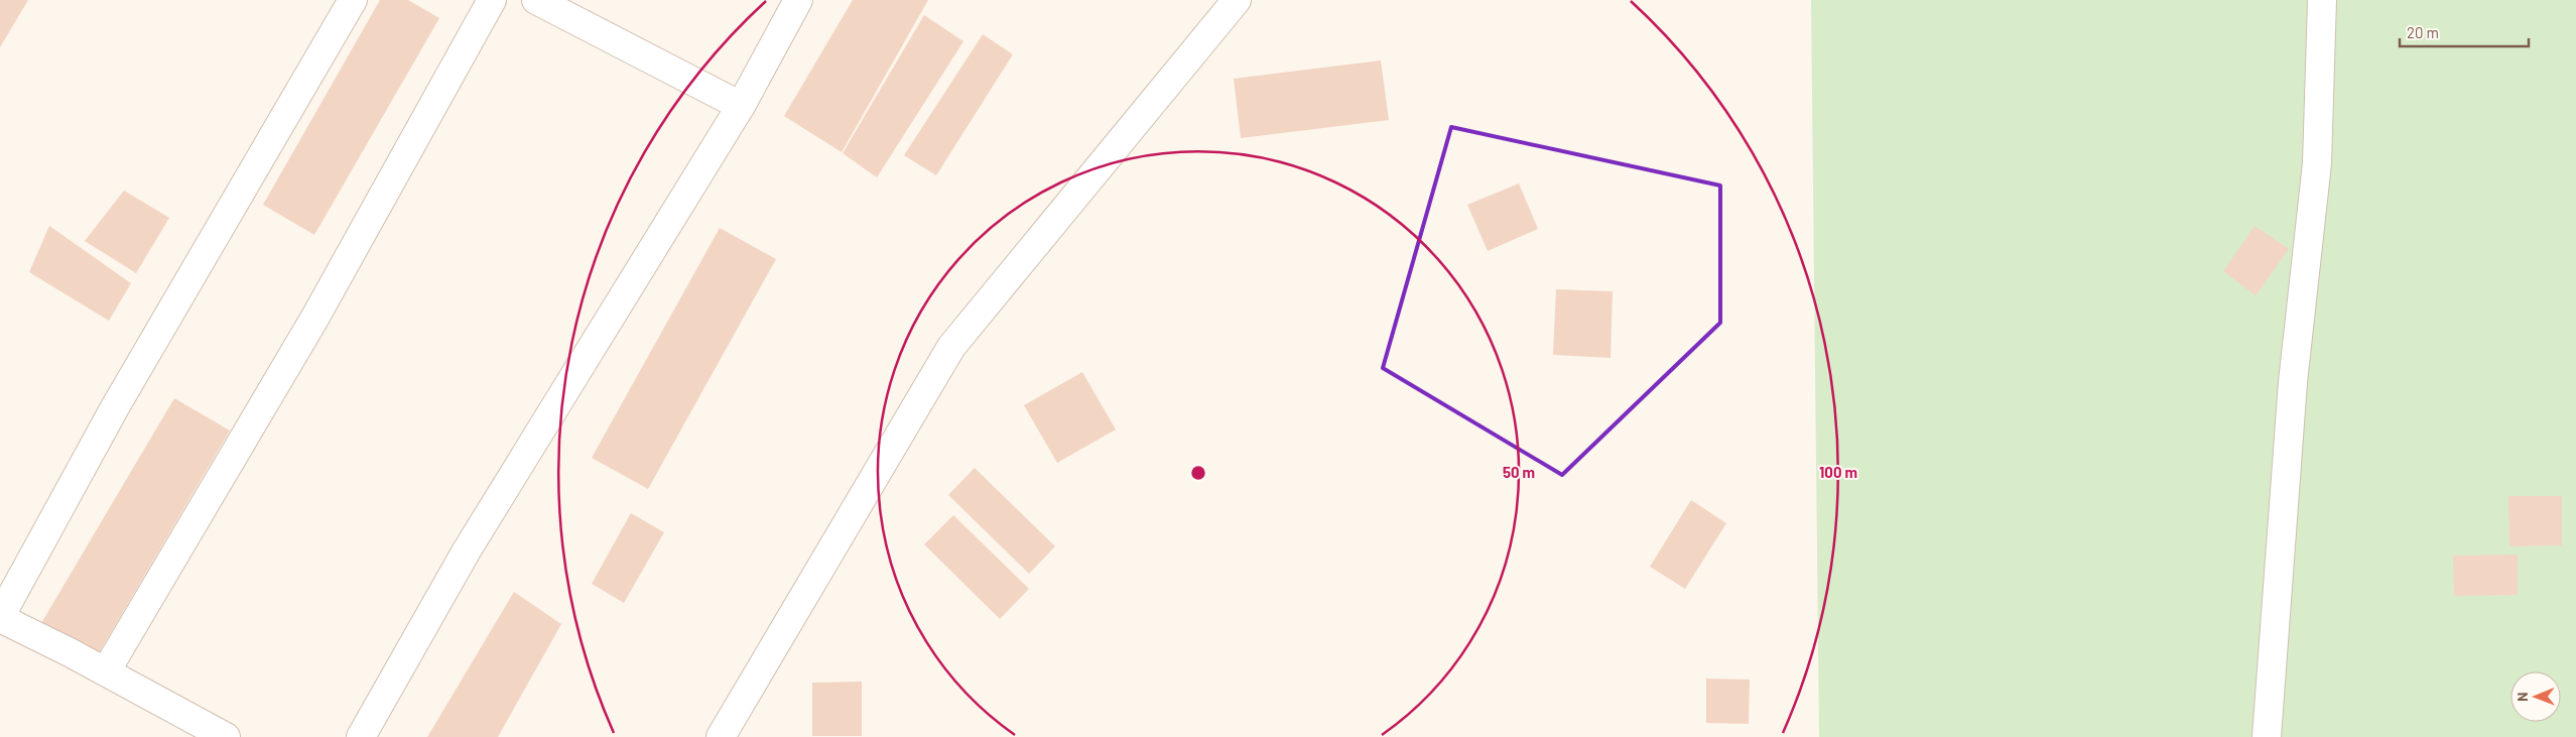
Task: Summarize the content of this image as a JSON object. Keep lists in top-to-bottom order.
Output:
{
  "scale_bar": "20 m",
  "north": "left",
  "rings": ["50 m", "100 m"]
}
